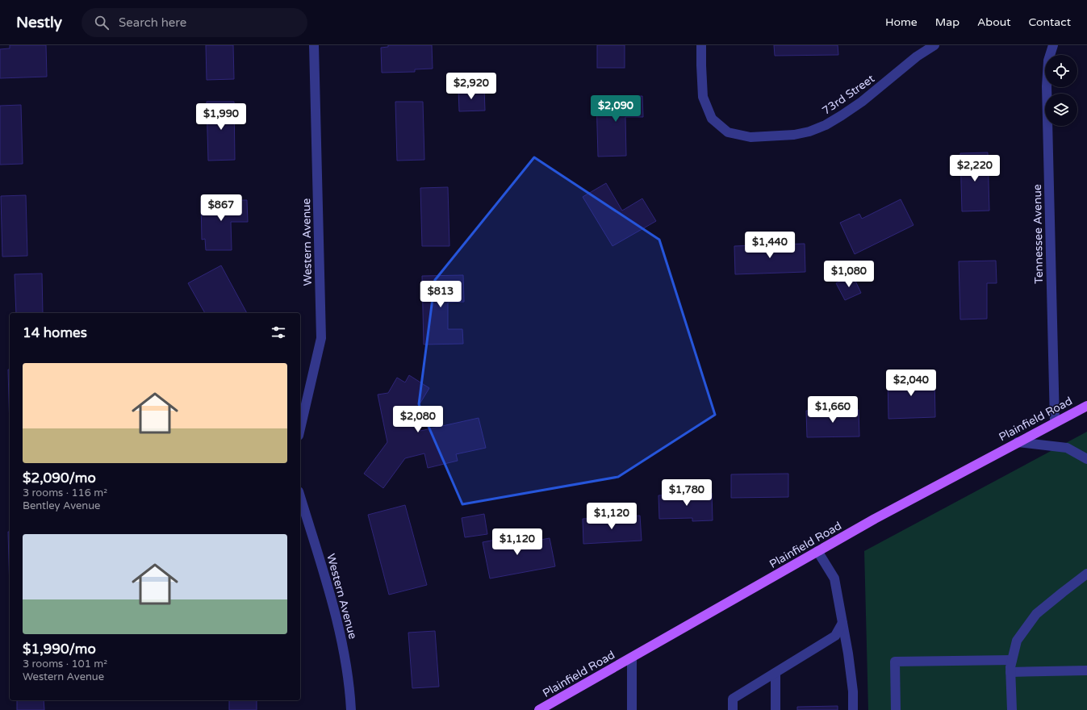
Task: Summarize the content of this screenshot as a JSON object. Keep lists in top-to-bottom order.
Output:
{
  "streets": {
    "main road": ["Plainfield Road"],
    "street": ["73rd Street", "Tennessee Avenue", "Western Avenue"]
  },
  "crossings": [
    ["Tennessee Avenue", "Plainfield Road"]
  ],
  "page": {
    "header": "Nestly",
    "search": "Search here",
    "nav": [
      "Home",
      "Map",
      "About",
      "Contact"
    ],
    "price": [
      "$2,920",
      "$2,090",
      "$1,990",
      "$2,220",
      "$867",
      "$1,440",
      "$1,080",
      "$813",
      "$2,040",
      "$1,660",
      "$2,080",
      "$1,780",
      "$1,120",
      "$1,120"
    ],
    "heading": "14 homes",
    "list": [
      {
        "name": "$2,090/mo",
        "note": "3 rooms · 116 m² · Bentley Avenue"
      },
      {
        "name": "$1,990/mo",
        "note": "3 rooms · 101 m² · Western Avenue"
      }
    ]
  }
}
